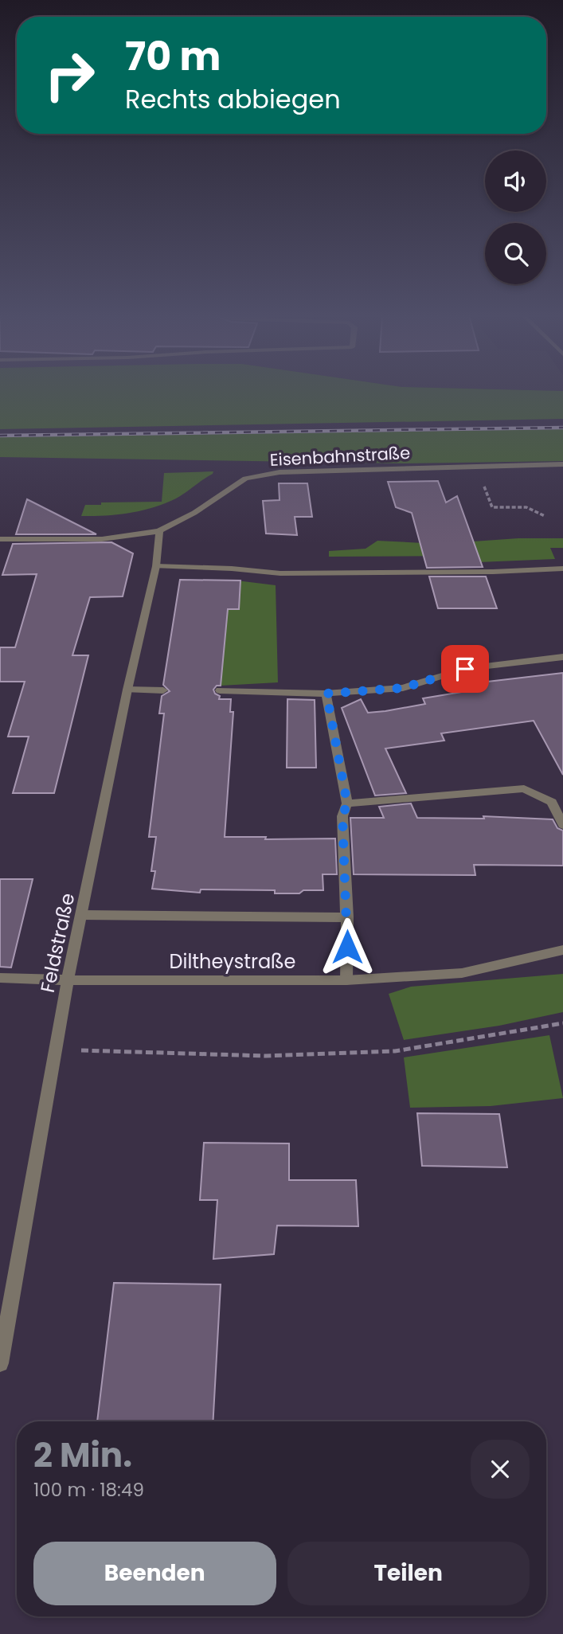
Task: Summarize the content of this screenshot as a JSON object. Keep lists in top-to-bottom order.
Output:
{
  "streets": {
    "street": ["Eisenbahnstraße", "Feldstraße", "Diltheystraße"]
  },
  "crossings": [
    ["Eisenbahnstraße", "Feldstraße"],
    ["Feldstraße", "Diltheystraße"]
  ],
  "page": {
    "turn": ["70 m", "Rechts abbiegen"],
    "heading": ["2 Min.", "100 m · 18:49"],
    "buttons": ["Beenden", "Teilen"]
  }
}
